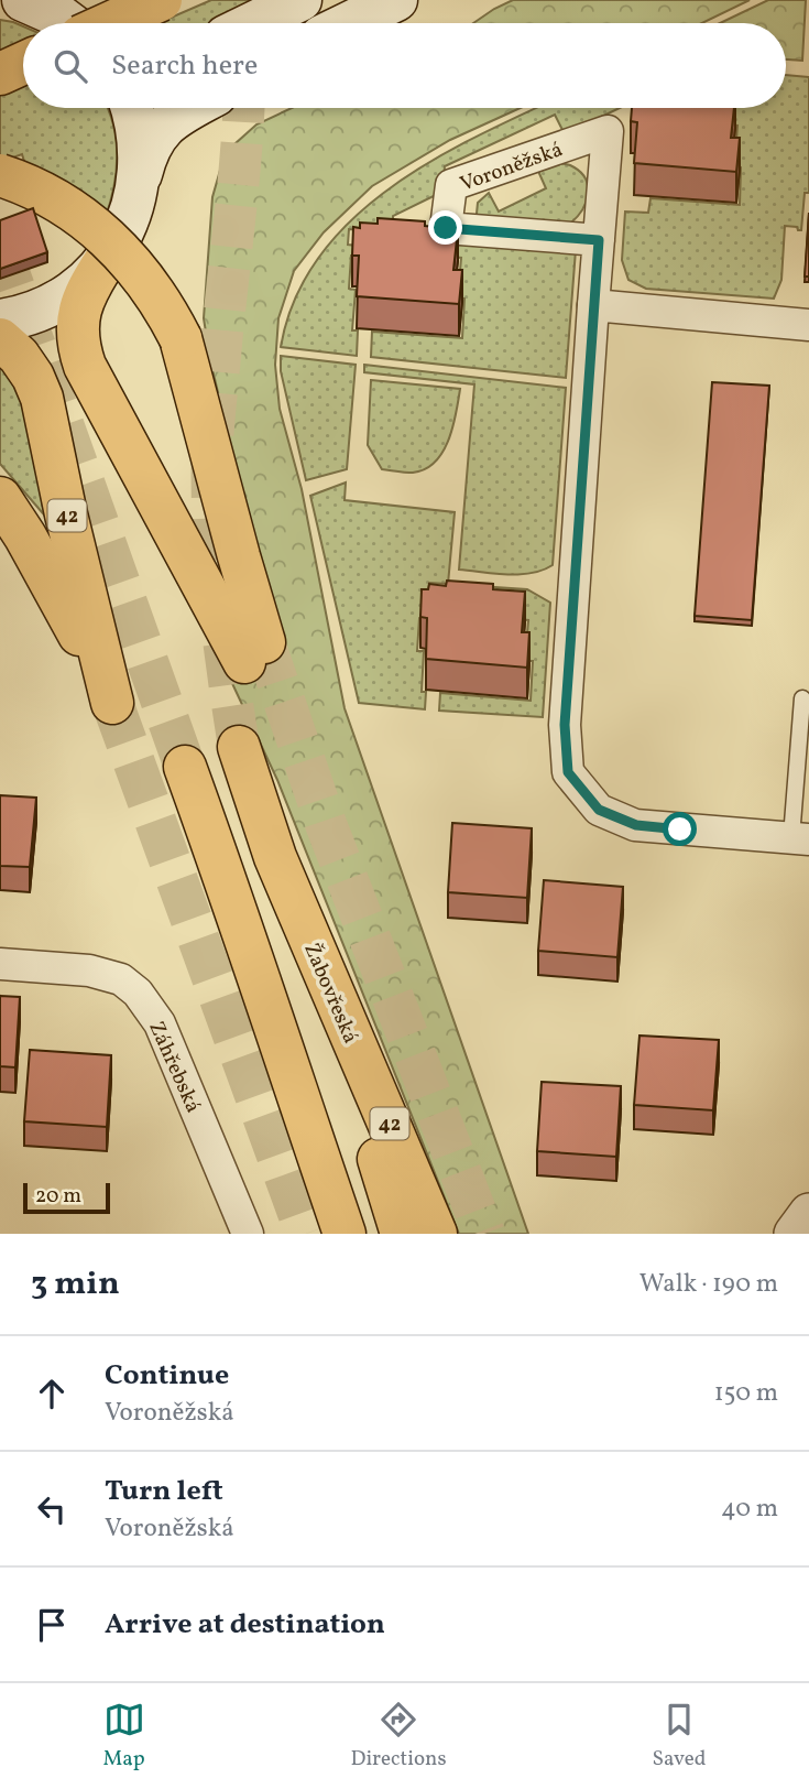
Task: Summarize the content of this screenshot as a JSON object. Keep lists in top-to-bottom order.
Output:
{
  "streets": {
    "highway": ["42", "Žabovřeská"],
    "street": ["Voroněžská", "Záhřebská"]
  },
  "crossings": [
    ["42", "Žabovřeská"]
  ],
  "scale_bar": "20 m",
  "page": {
    "search": "Search here",
    "scale": "20 m",
    "heading": ["3 min", "Walk · 190 m"],
    "list": [
      ["Continue", "Voroněžská", "150 m"],
      ["Turn left", "Voroněžská", "40 m"],
      "Arrive at destination"
    ],
    "nav": ["Map", "Directions", "Saved"]
  }
}
